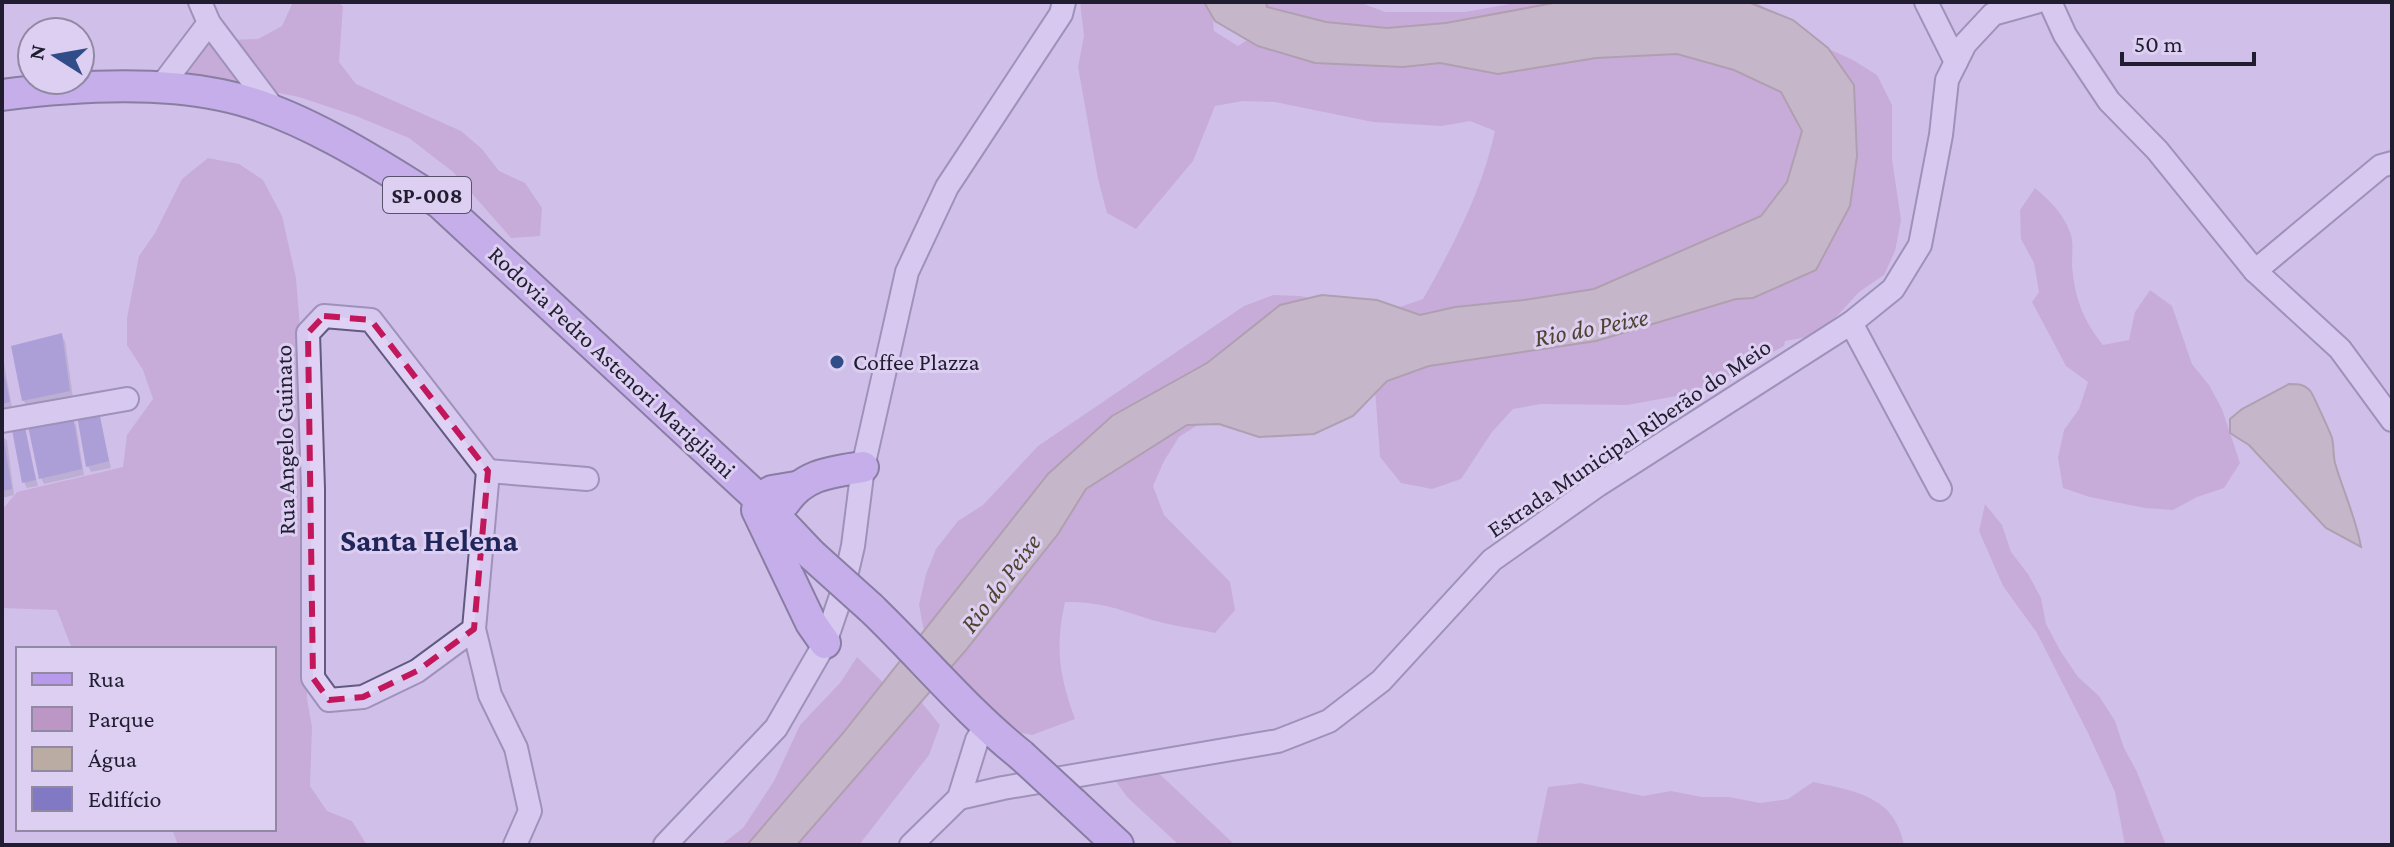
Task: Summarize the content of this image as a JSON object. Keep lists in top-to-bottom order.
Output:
{
  "streets": {
    "main road": ["SP-008", "Rodovia Pedro Astenori Marigliani"],
    "street": ["Estrada Municipal Riberão do Meio", "Rua Angelo Guinato"]
  },
  "districts": ["Santa Helena"],
  "water": ["Rio do Peixe"],
  "places": ["Coffee Plazza"],
  "legend": [
    "Rua",
    "Parque",
    "Água",
    "Edifício"
  ],
  "scale_bar": "50 m",
  "north": "left"
}
